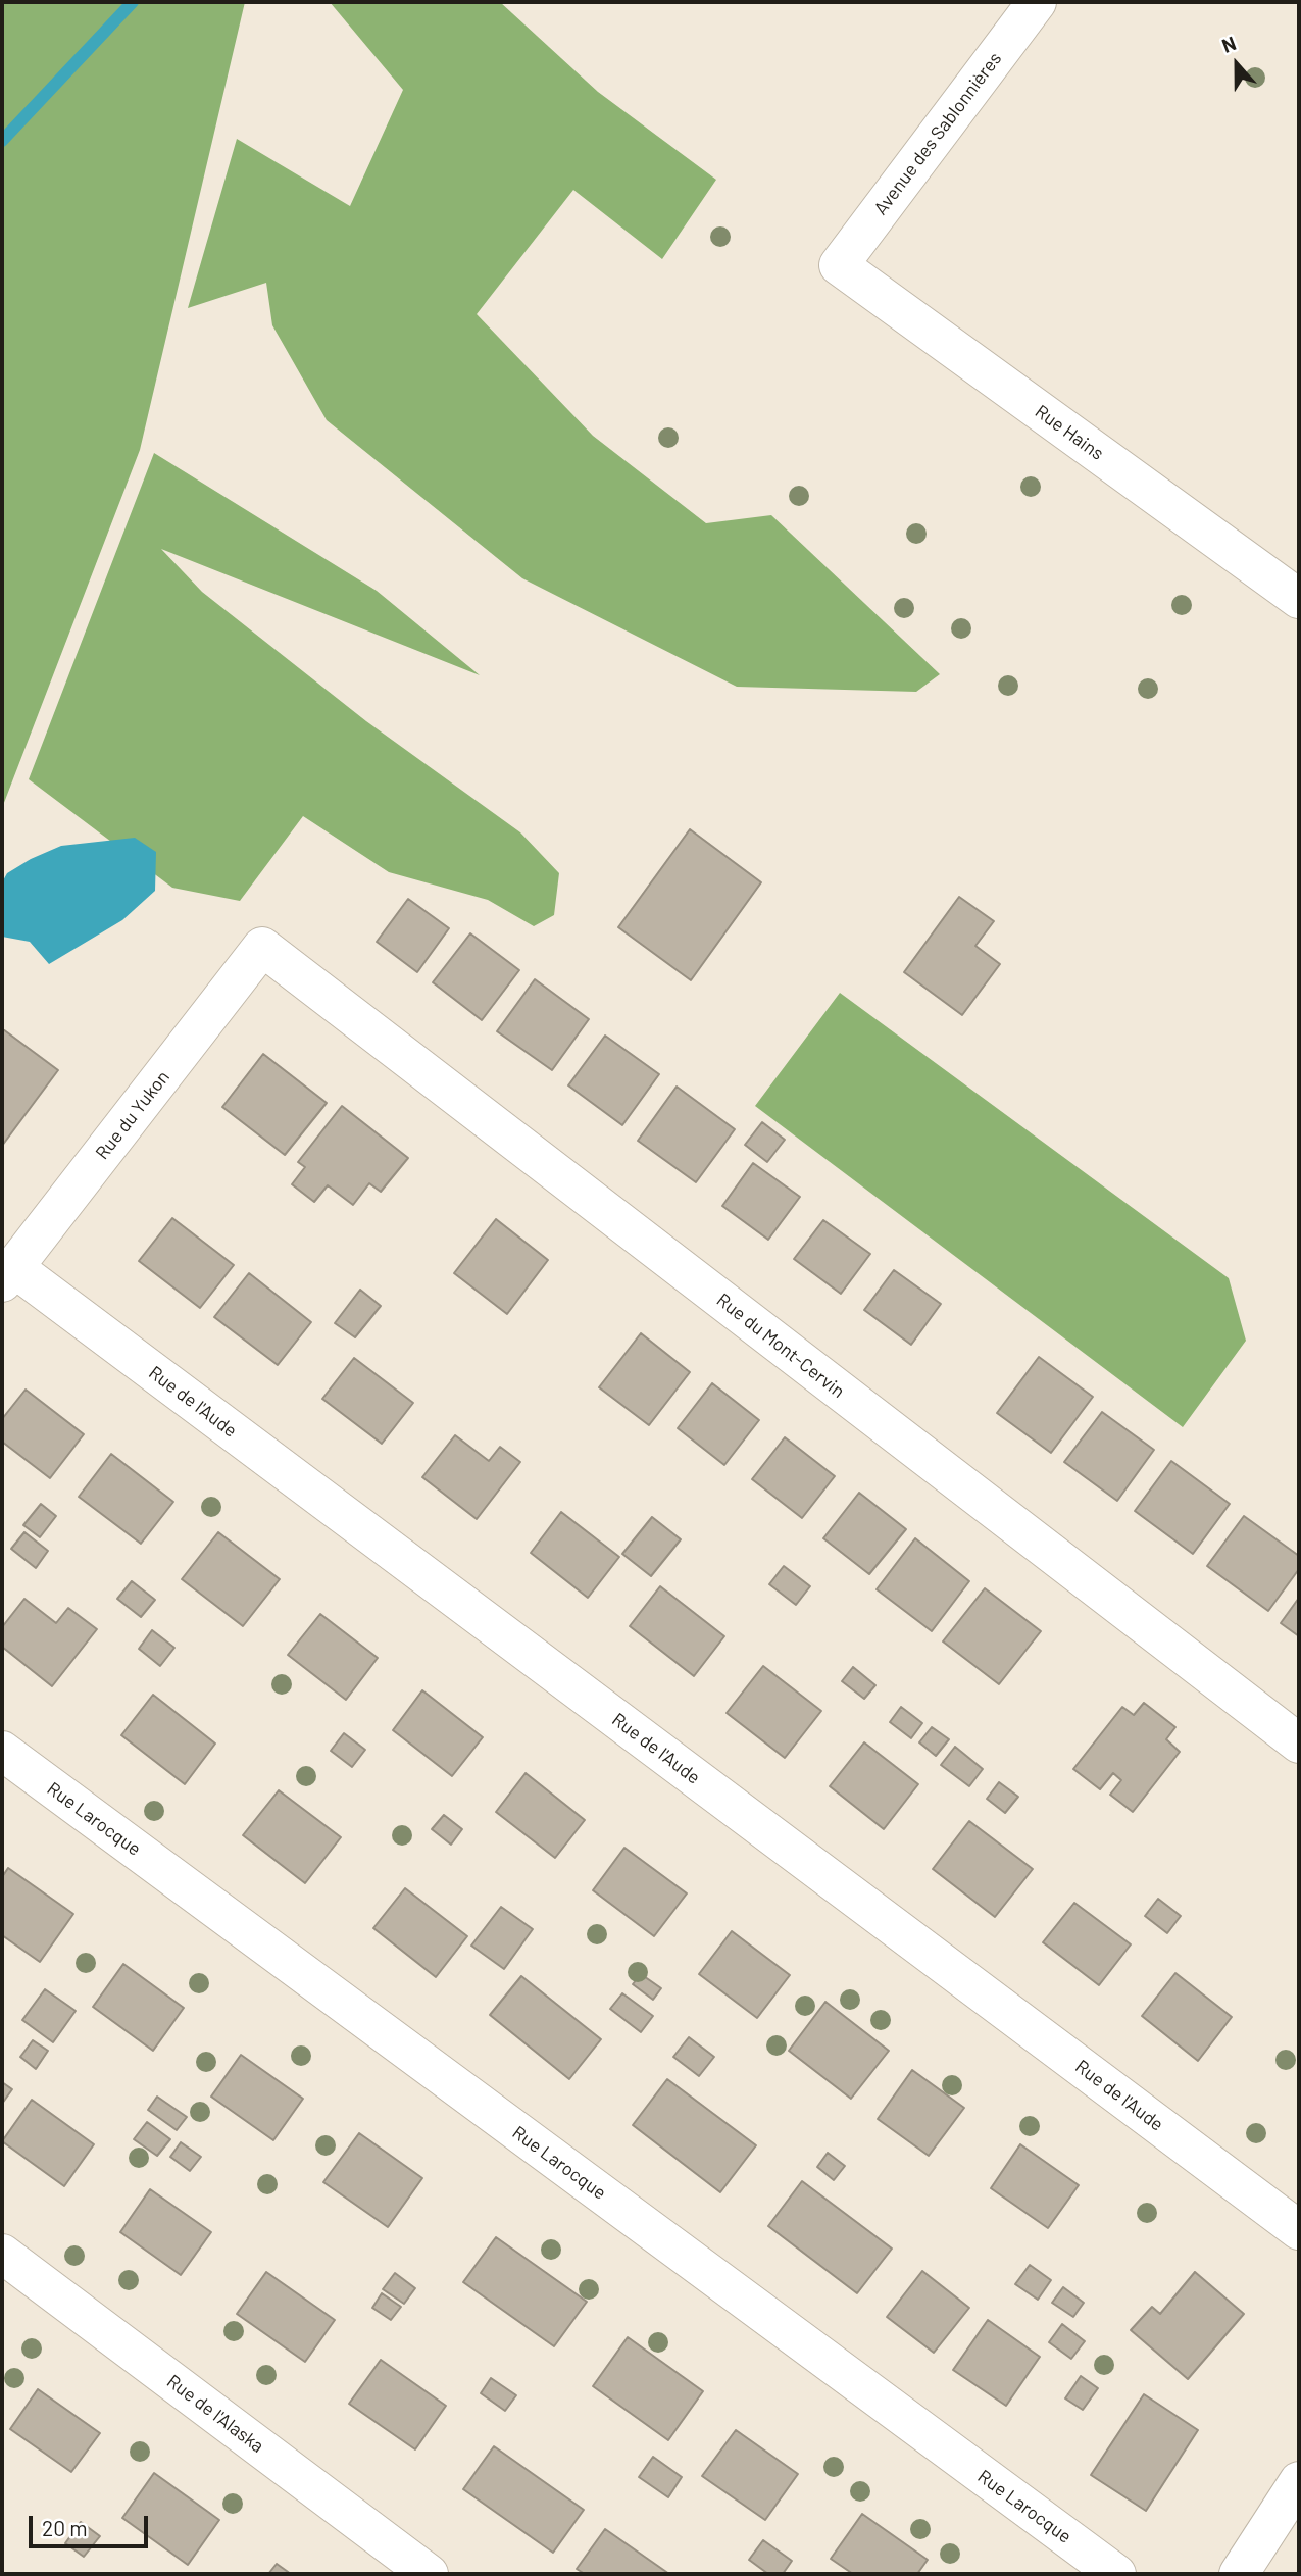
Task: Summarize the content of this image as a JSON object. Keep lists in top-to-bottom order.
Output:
{
  "streets": {
    "street": [
      "Avenue des Sablonnières",
      "Rue Hains",
      "Rue du Yukon",
      "Rue du Mont-Cervin",
      "Rue de l'Aude",
      "Rue Larocque",
      "Rue de l'Alaska"
    ]
  },
  "crossings": [
    ["Avenue des Sablonnières", "Rue Hains"],
    ["Rue du Yukon", "Rue du Mont-Cervin"],
    ["Rue du Yukon", "Rue de l'Aude"]
  ],
  "scale_bar": "20 m",
  "north": "top"
}
